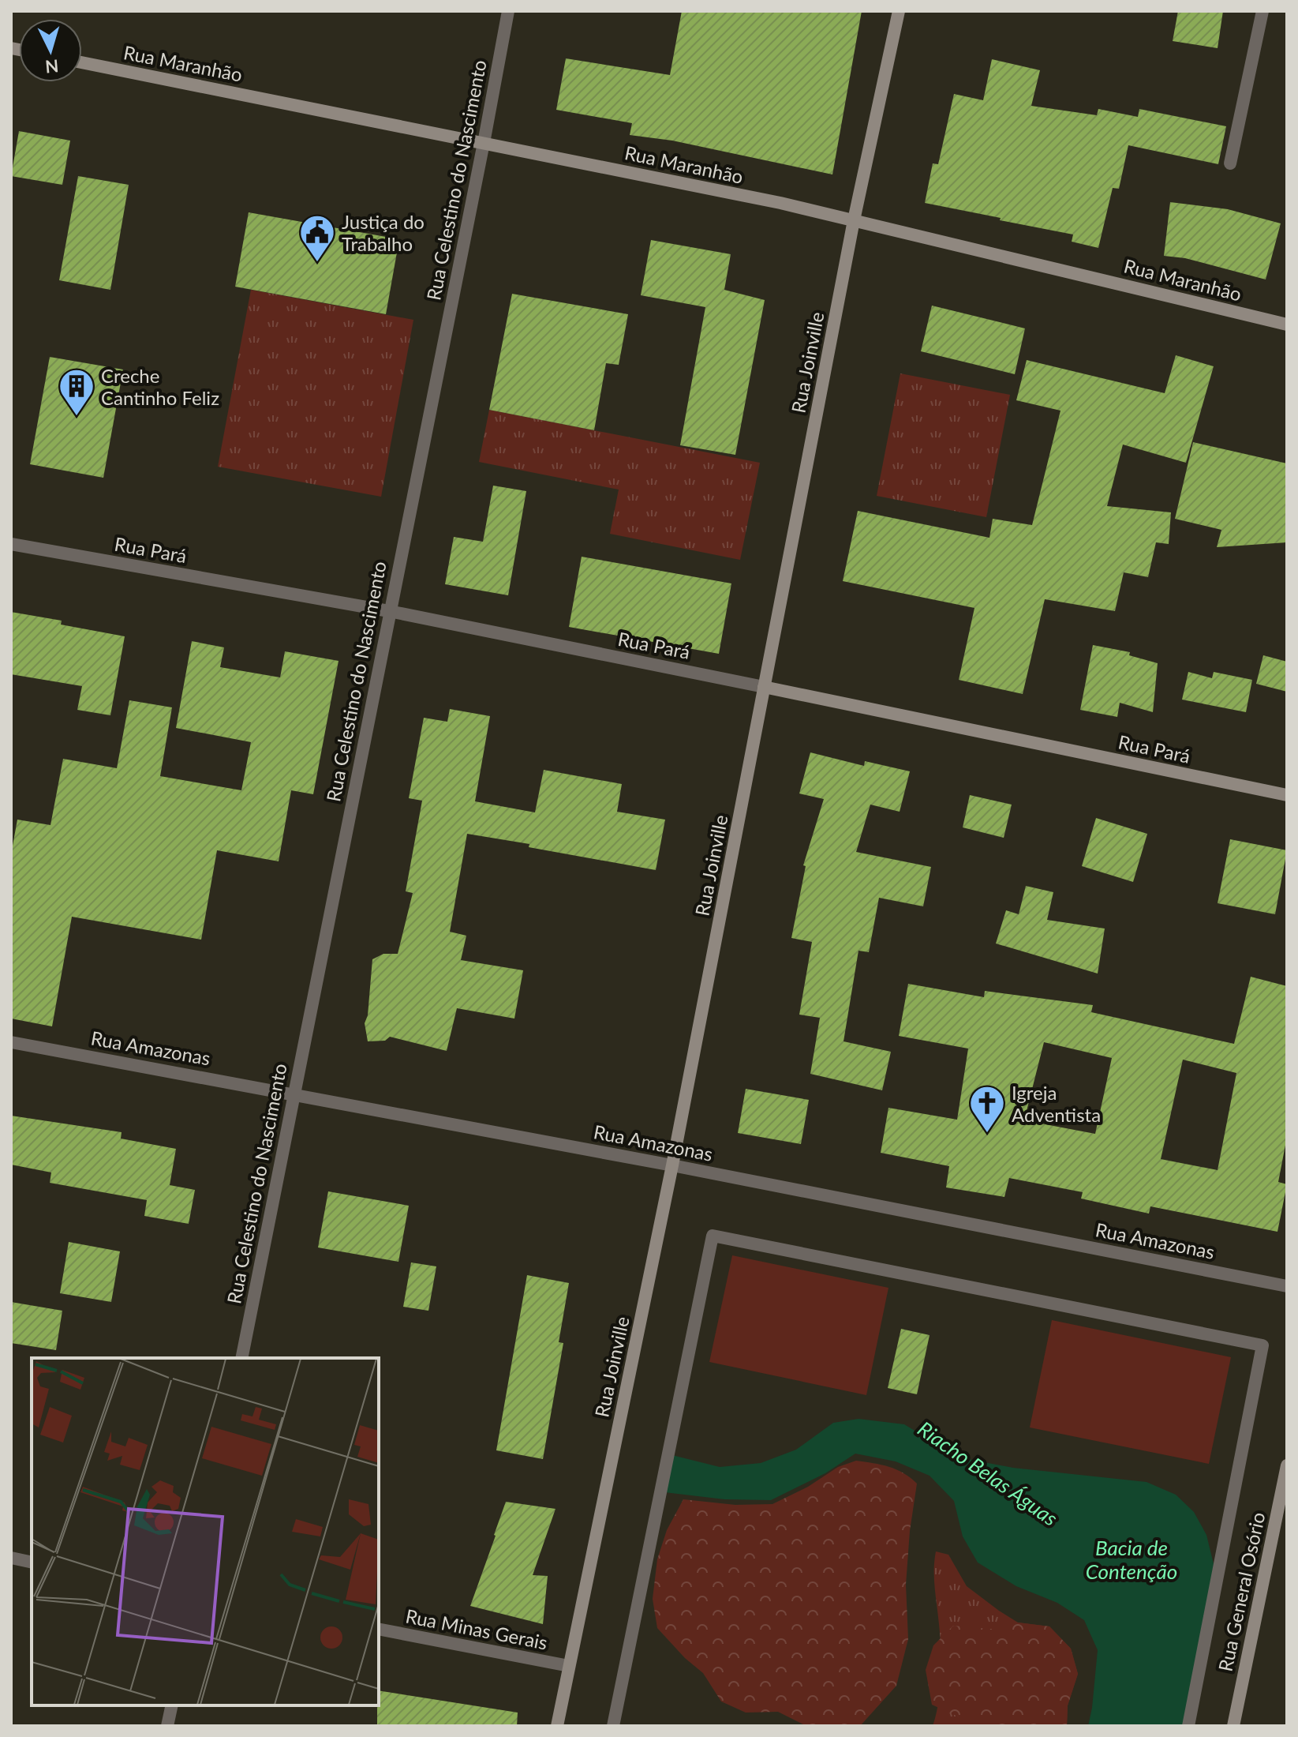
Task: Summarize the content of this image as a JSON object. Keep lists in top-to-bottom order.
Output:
{
  "streets": {
    "street": [
      "Rua Maranhão",
      "Rua Celestino do Nascimento",
      "Rua Joinville",
      "Rua Pará",
      "Rua Amazonas",
      "Rua General Osório",
      "Rua Minas Gerais"
    ]
  },
  "crossings": [
    ["Rua Maranhão", "Rua Celestino do Nascimento"],
    ["Rua Maranhão", "Rua Joinville"],
    ["Rua Celestino do Nascimento", "Rua Pará"],
    ["Rua Celestino do Nascimento", "Rua Amazonas"],
    ["Rua Joinville", "Rua Pará"],
    ["Rua Joinville", "Rua Amazonas"],
    ["Rua Joinville", "Rua Minas Gerais"]
  ],
  "water": ["Riacho Belas Águas", "Bacia de Contenção"],
  "places": {
    "public building": ["Justiça do Trabalho"],
    "building": ["Creche Cantinho Feliz"],
    "church": ["Igreja Adventista"]
  },
  "north": "bottom"
}
